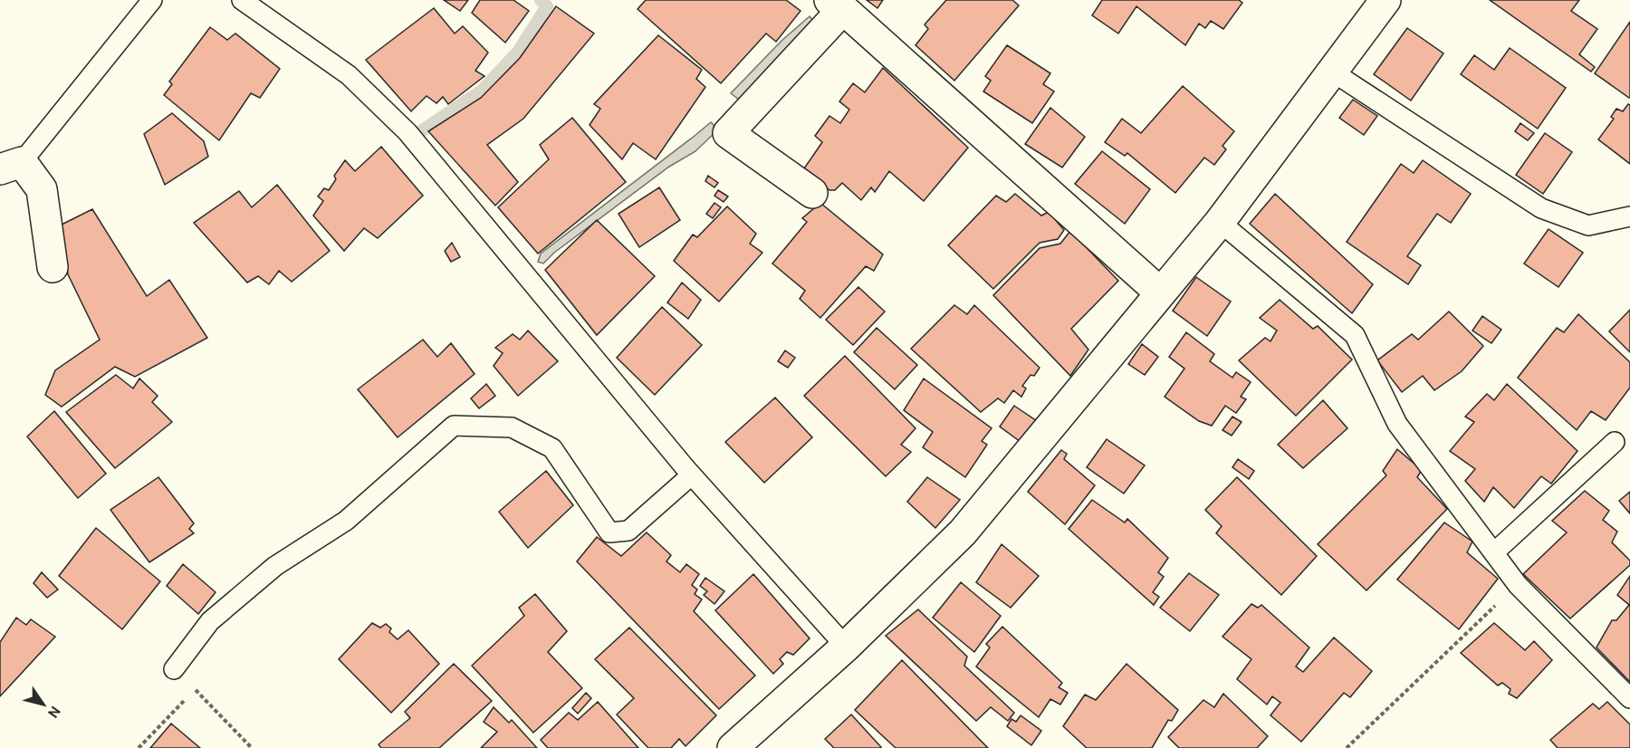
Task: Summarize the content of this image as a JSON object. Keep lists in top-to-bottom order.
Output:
{
  "north": "bottom right"
}
